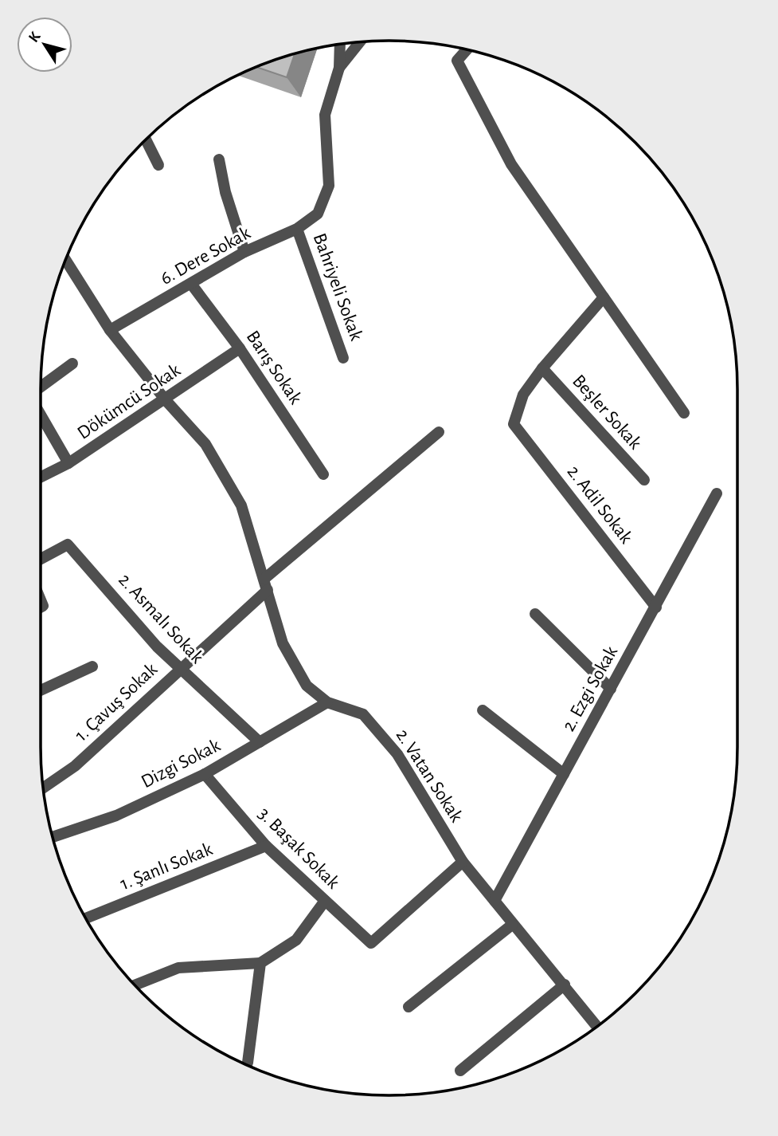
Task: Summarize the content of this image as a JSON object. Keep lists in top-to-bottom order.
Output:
{
  "streets": {
    "street": [
      "6. Dere Sokak",
      "Bahriyeli Sokak",
      "Barış Sokak",
      "Dökümcü Sokak",
      "Beşler Sokak",
      "2. Adil Sokak",
      "2. Asmalı Sokak",
      "2. Ezgi Sokak",
      "1. Çavuş Sokak",
      "Dizgi Sokak",
      "2. Vatan Sokak",
      "3. Başak Sokak",
      "1. Şanlı Sokak"
    ]
  },
  "crossings": [
    ["6. Dere Sokak", "Bahriyeli Sokak"],
    ["6. Dere Sokak", "Barış Sokak"],
    ["6. Dere Sokak", "2. Vatan Sokak"],
    ["Barış Sokak", "Dökümcü Sokak"],
    ["Dökümcü Sokak", "2. Vatan Sokak"],
    ["Beşler Sokak", "2. Adil Sokak"],
    ["2. Adil Sokak", "2. Ezgi Sokak"],
    ["2. Asmalı Sokak", "1. Çavuş Sokak"],
    ["2. Asmalı Sokak", "Dizgi Sokak"],
    ["2. Ezgi Sokak", "2. Vatan Sokak"],
    ["1. Çavuş Sokak", "2. Vatan Sokak"],
    ["Dizgi Sokak", "2. Vatan Sokak"],
    ["Dizgi Sokak", "3. Başak Sokak"],
    ["2. Vatan Sokak", "3. Başak Sokak"],
    ["3. Başak Sokak", "1. Şanlı Sokak"]
  ],
  "north": "top left"
}
